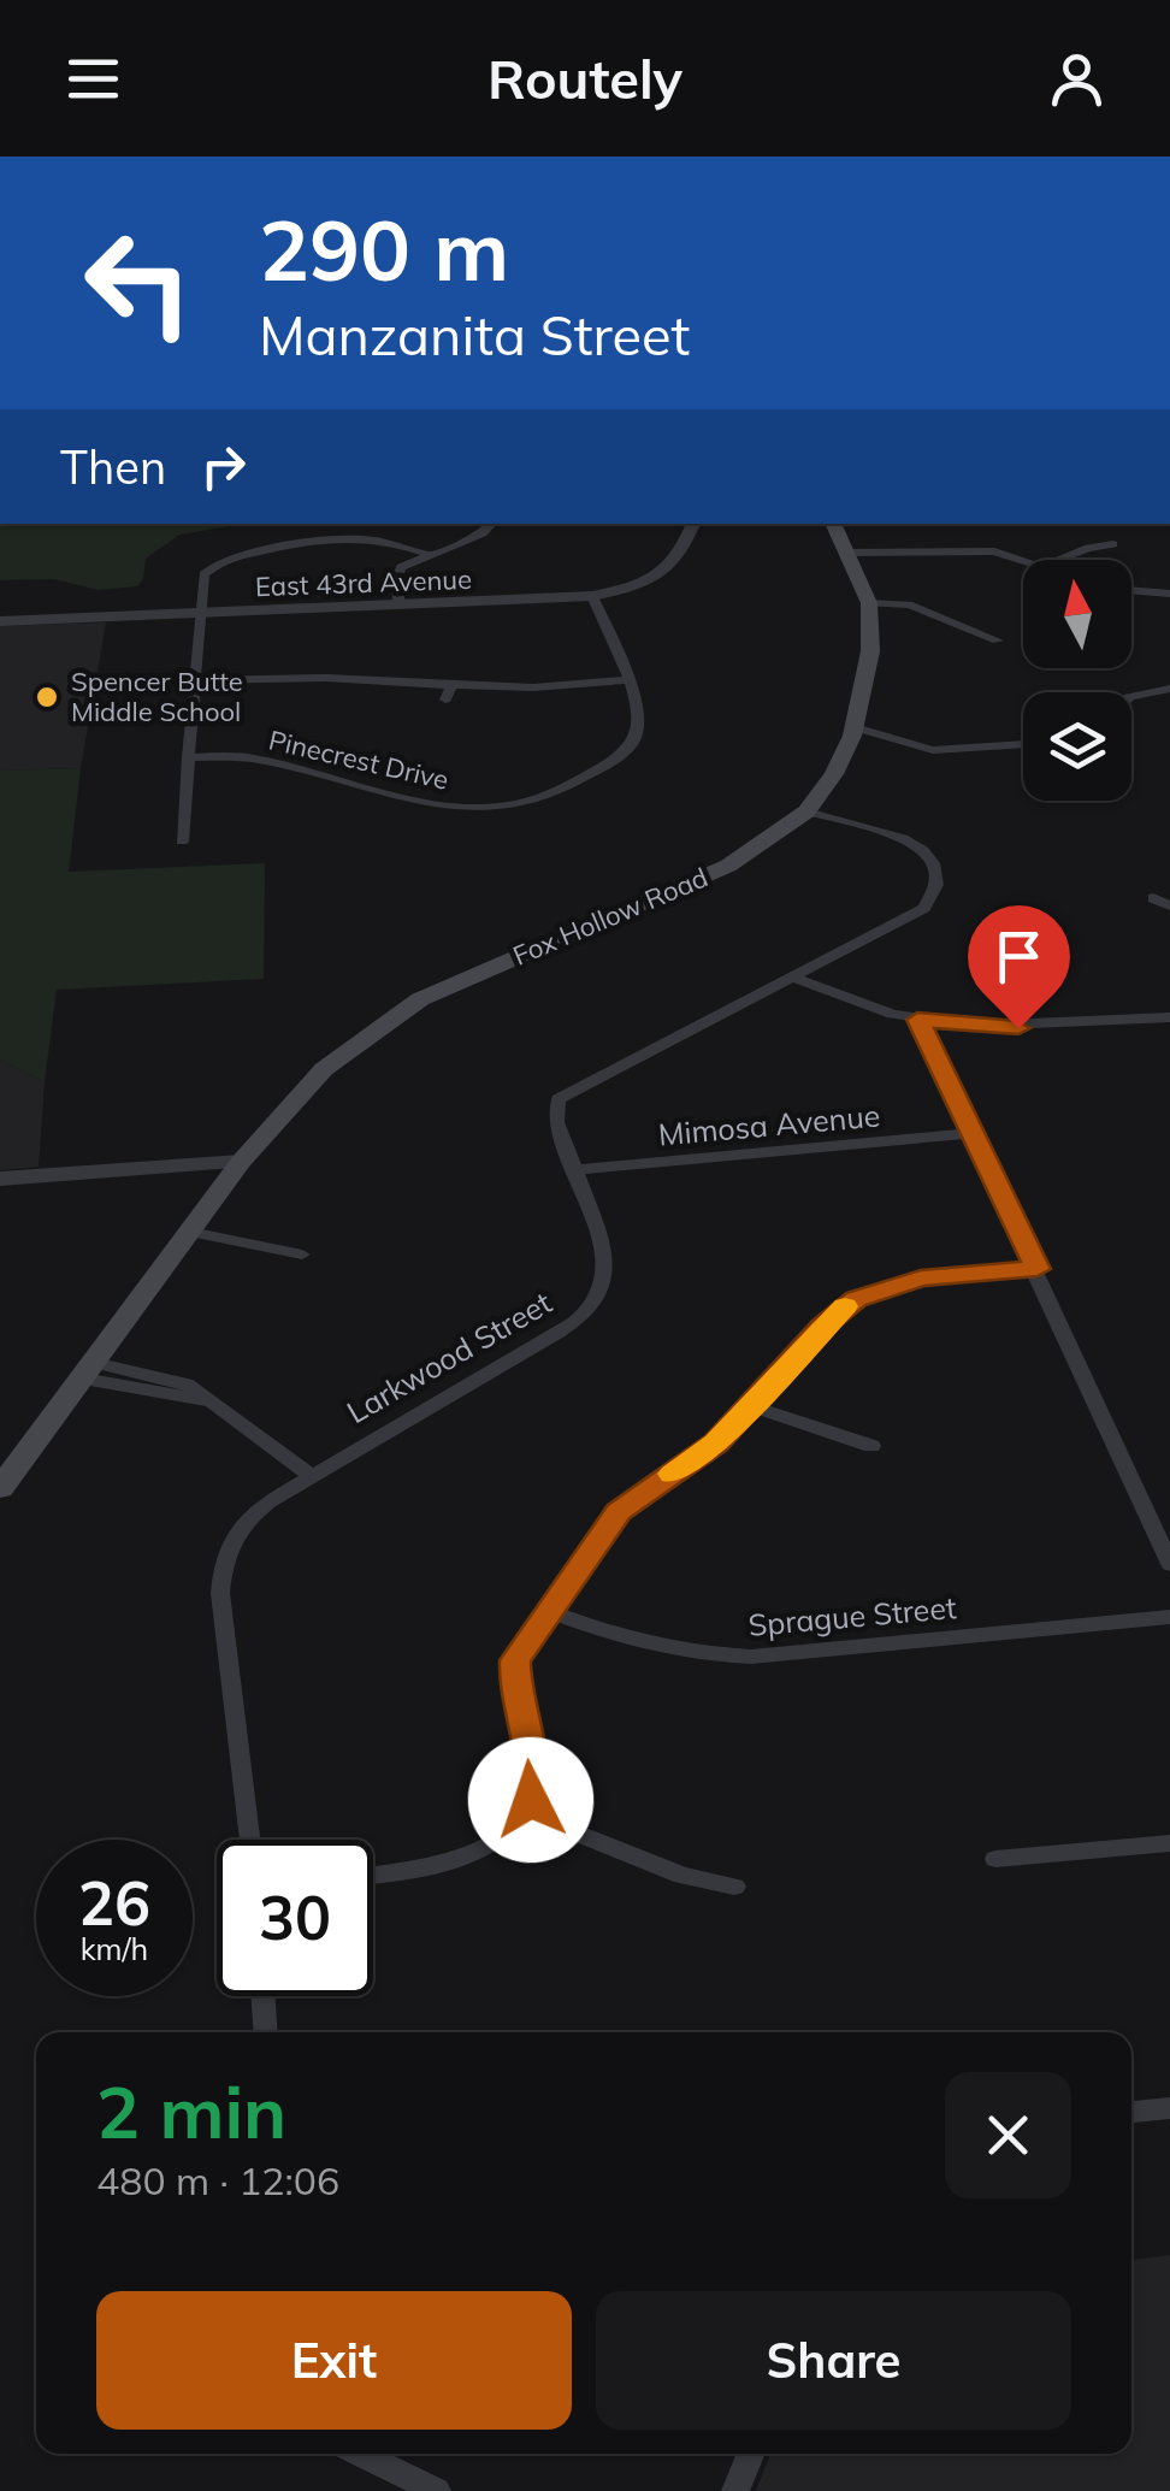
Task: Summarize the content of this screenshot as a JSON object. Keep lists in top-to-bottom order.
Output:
{
  "streets": {
    "main road": ["Fox Hollow Road"],
    "street": [
      "East 43rd Avenue",
      "Pinecrest Drive",
      "Mimosa Avenue",
      "Larkwood Street",
      "Sprague Street"
    ]
  },
  "crossings": [
    ["East 43rd Avenue", "Pinecrest Drive"],
    ["Fox Hollow Road", "Larkwood Street"],
    ["Mimosa Avenue", "Larkwood Street"]
  ],
  "places": ["Spencer Butte Middle School"],
  "north": "top",
  "page": {
    "header": "Routely",
    "turn": ["290 m", "Manzanita Street"],
    "then": "Then",
    "speed": "26 km/h",
    "limit": "30",
    "heading": ["2 min", "480 m · 12:06"],
    "buttons": ["Exit", "Share"]
  }
}
